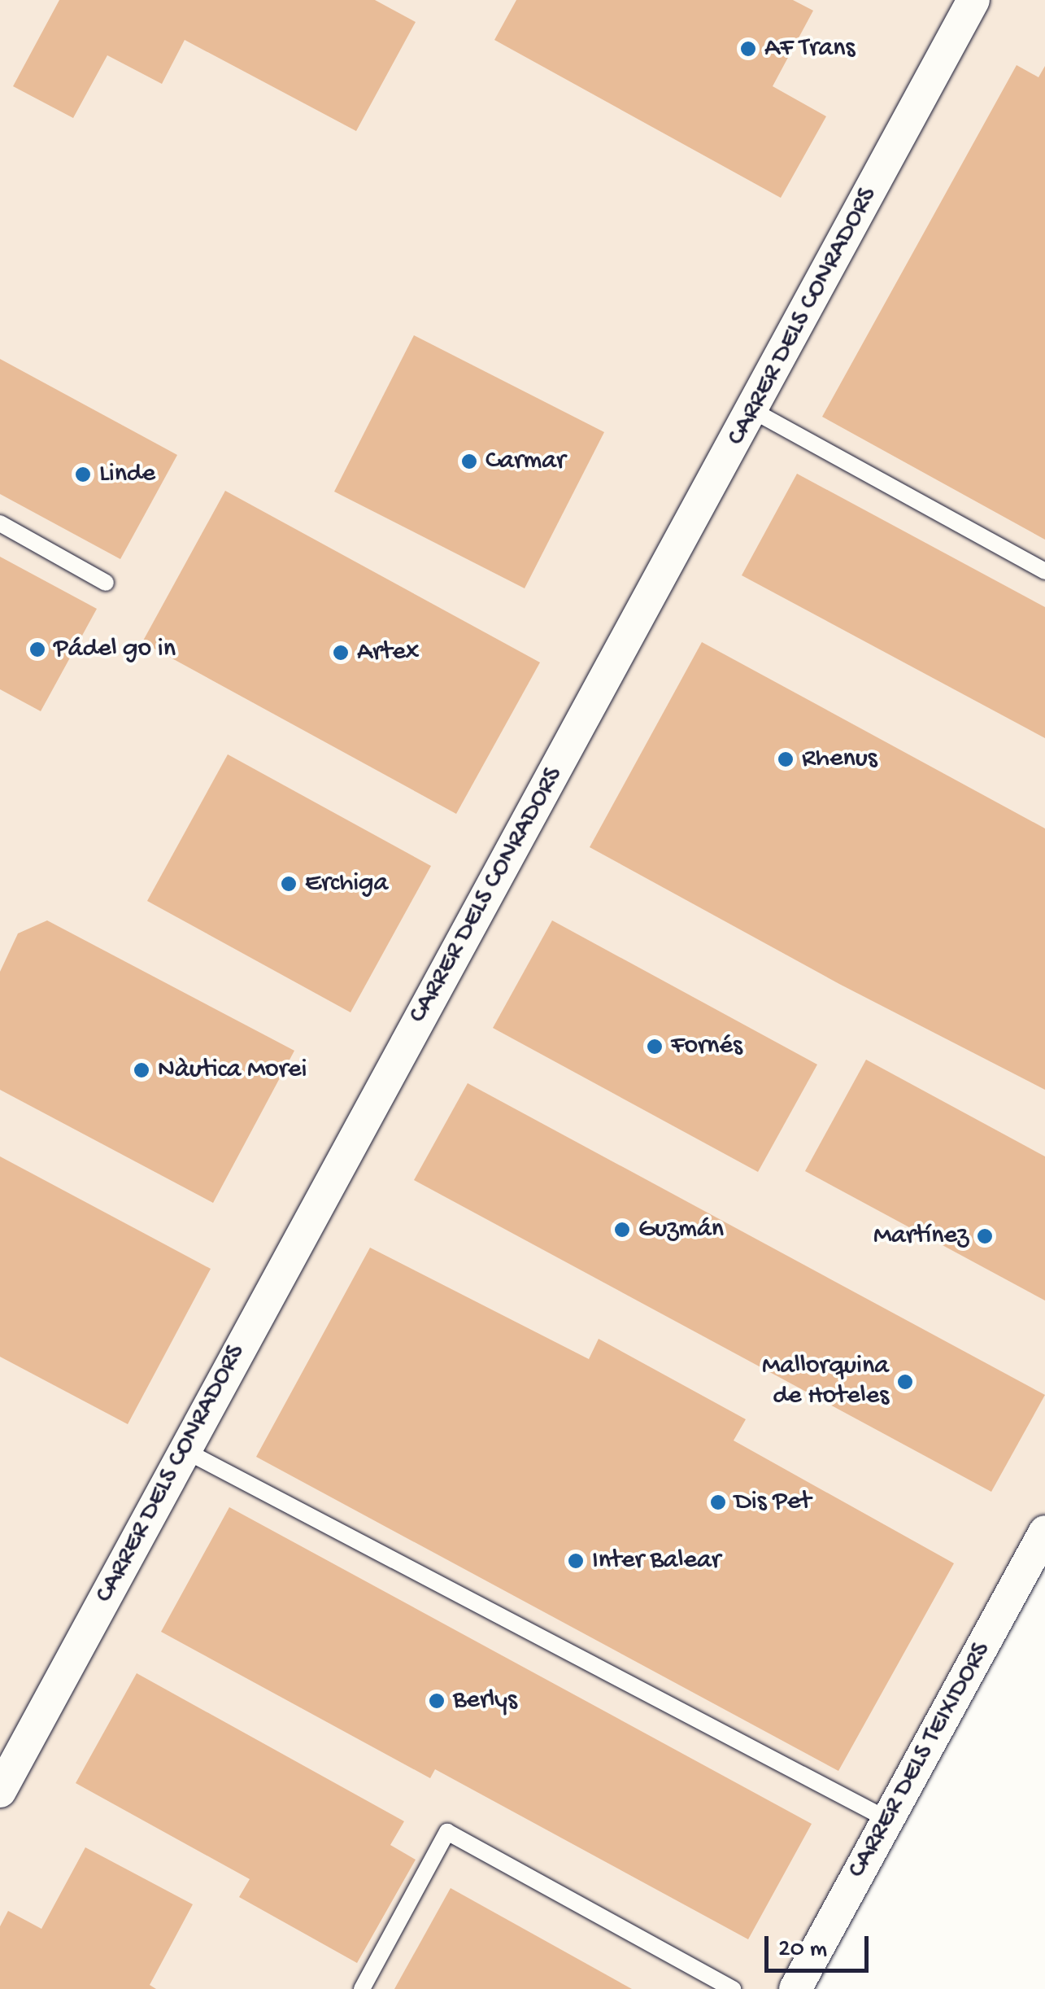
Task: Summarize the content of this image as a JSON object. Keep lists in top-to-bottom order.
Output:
{
  "streets": {
    "street": ["CARRER DELS CONRADORS", "CARRER DELS TEIXIDORS"]
  },
  "places": [
    "AF Trans",
    "Carmar",
    "Linde",
    "Pádel go in",
    "Artex",
    "Rhenus",
    "Erchiga",
    "Fornés",
    "Nàutica Morei",
    "Guzmán",
    "Martínez",
    "Mallorquina de Hoteles",
    "Dis Pet",
    "Inter Balear",
    "Berlys"
  ],
  "scale_bar": "20 m"
}
